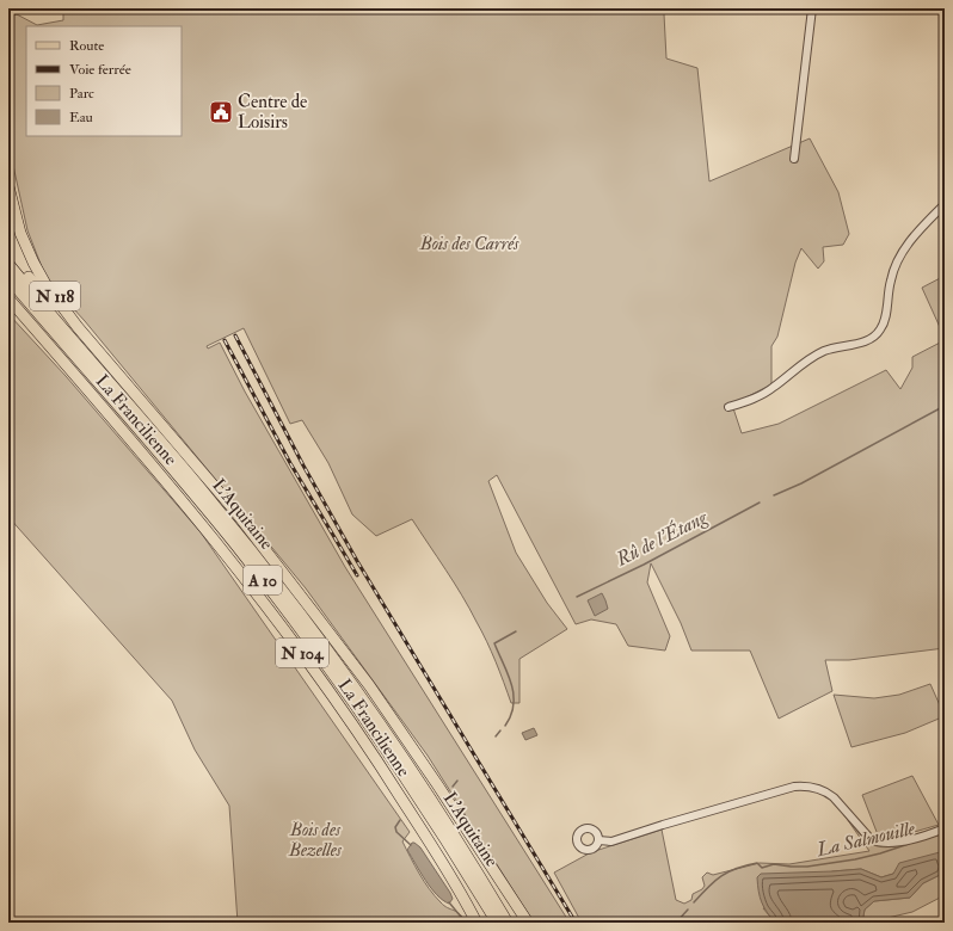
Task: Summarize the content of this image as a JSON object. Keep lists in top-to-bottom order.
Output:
{
  "streets": {
    "highway": [
      "N 118",
      "La Francilienne",
      "L'Aquitaine",
      "A 10",
      "N 104"
    ]
  },
  "crossings": [
    ["N 118", "La Francilienne"]
  ],
  "water": ["Rû de l'Étang", "La Salmouille"],
  "parks": ["Bois des Carrés", "Bois des Bezelles"],
  "places": {
    "public building": ["Centre de Loisirs"]
  },
  "legend": [
    "Route",
    "Voie ferrée",
    "Parc",
    "Eau"
  ]
}
